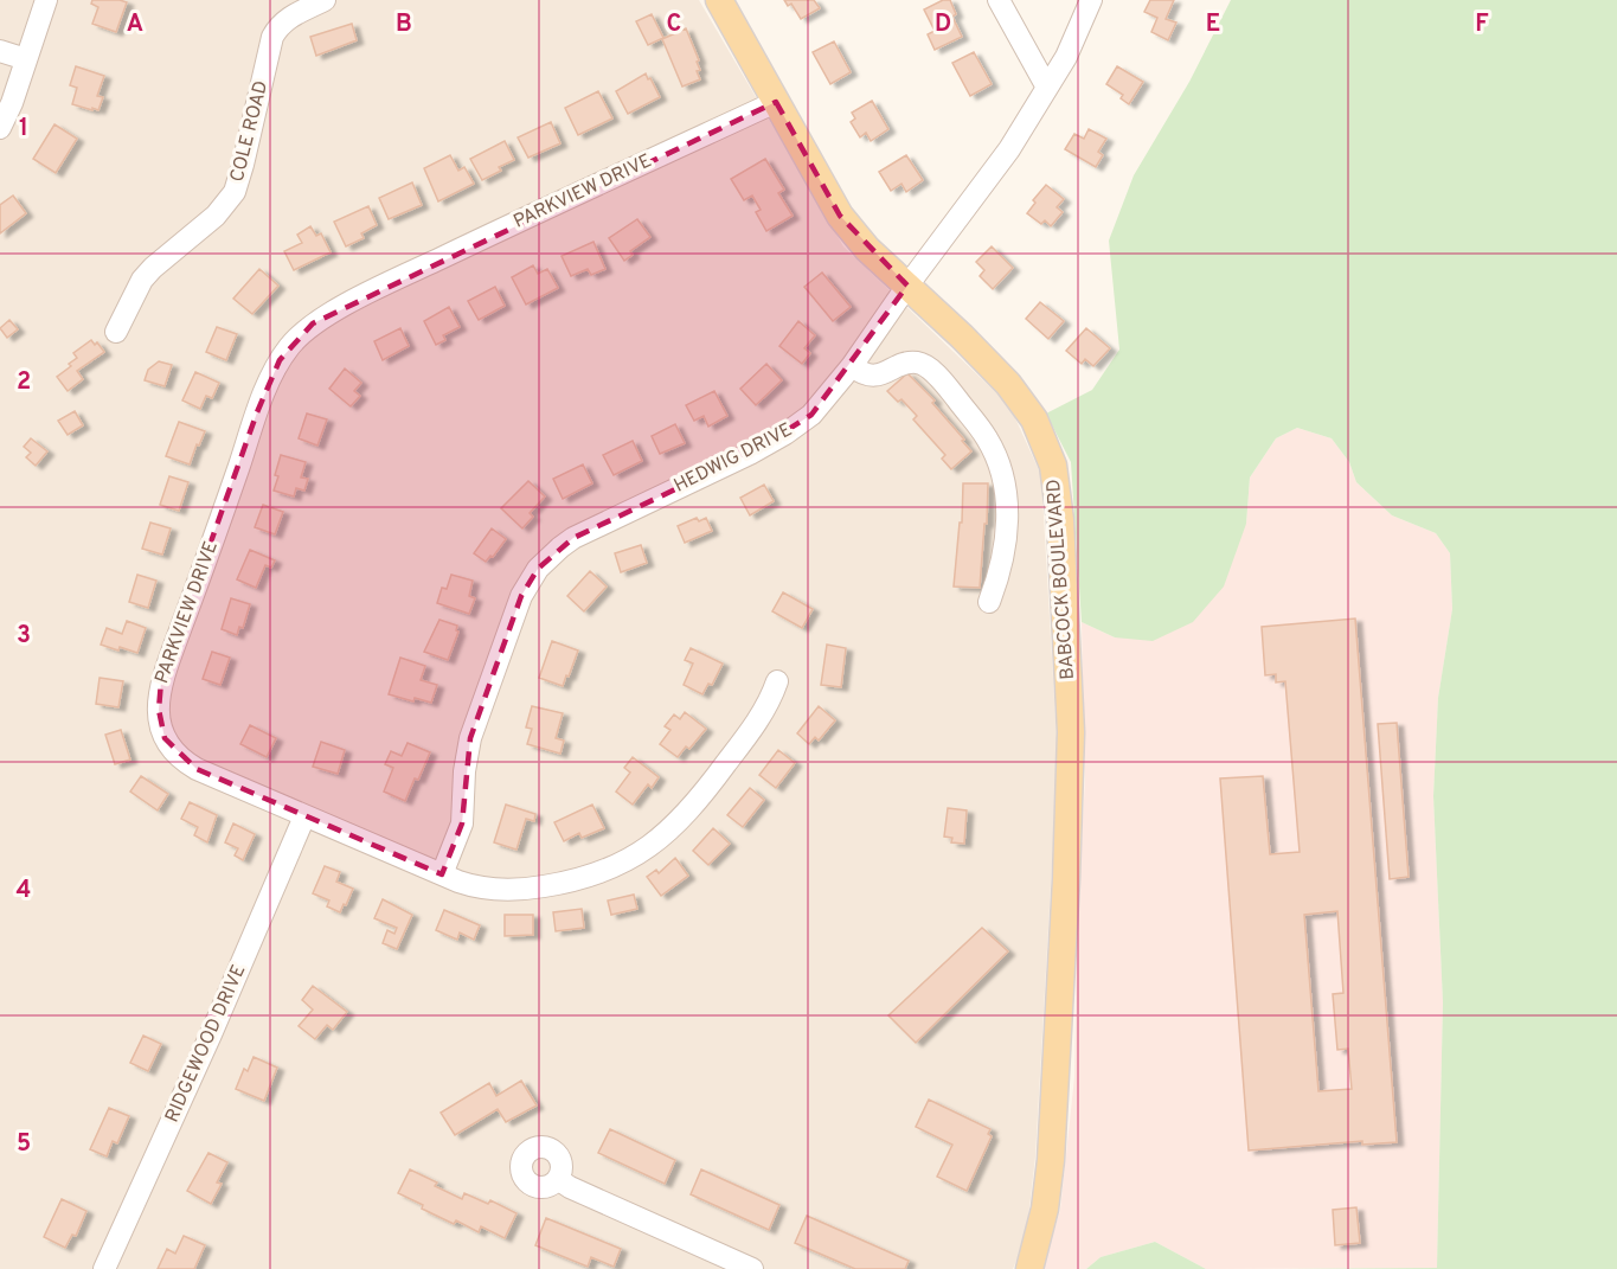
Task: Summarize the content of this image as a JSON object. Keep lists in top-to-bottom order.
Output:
{
  "streets": {
    "main road": ["BABCOCK BOULEVARD"],
    "street": [
      "COLE ROAD",
      "PARKVIEW DRIVE",
      "HEDWIG DRIVE",
      "RIDGEWOOD DRIVE"
    ]
  },
  "crossings": [
    ["PARKVIEW DRIVE", "HEDWIG DRIVE"],
    ["PARKVIEW DRIVE", "BABCOCK BOULEVARD"],
    ["PARKVIEW DRIVE", "RIDGEWOOD DRIVE"],
    ["HEDWIG DRIVE", "BABCOCK BOULEVARD"]
  ],
  "grid": {
    "columns": [
      "A",
      "B",
      "C",
      "D",
      "E",
      "F"
    ],
    "rows": [
      "1",
      "2",
      "3",
      "4",
      "5"
    ]
  }
}
